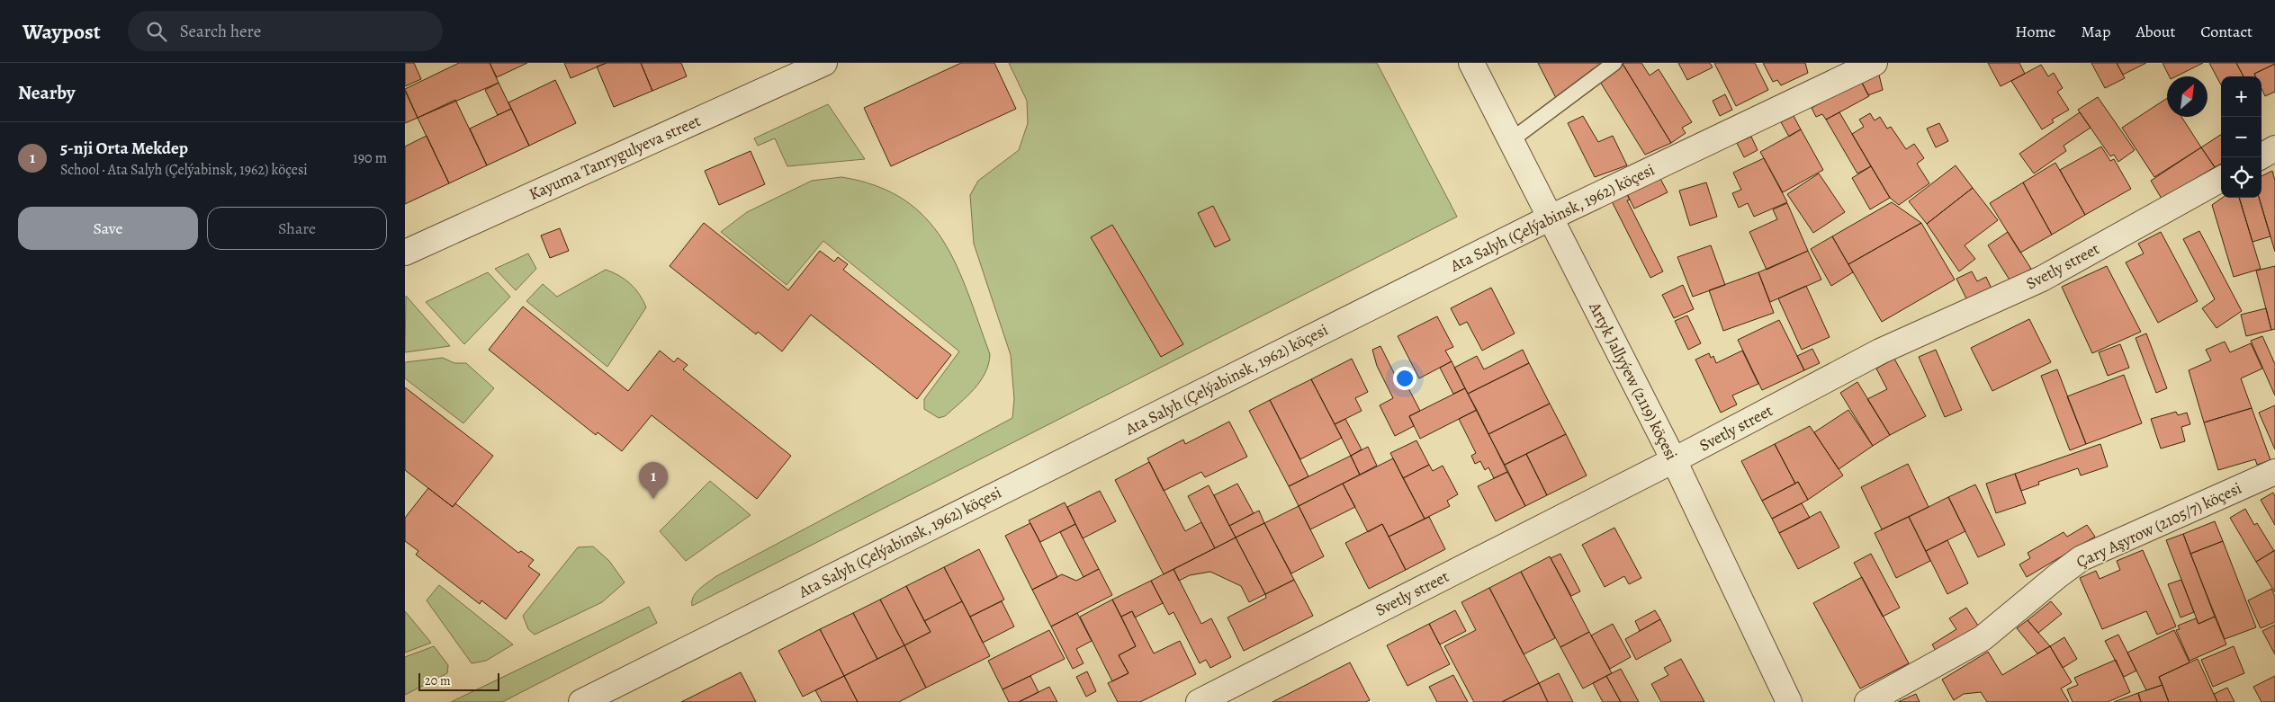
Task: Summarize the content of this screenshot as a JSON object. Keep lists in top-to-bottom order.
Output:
{
  "streets": {
    "street": [
      "Kayuma Tanrygulyeva street",
      "Ata Salyh (Çelýabinsk, 1962) köçesi",
      "Svetly street",
      "Artyk Jallyýew (2119) köçesi",
      "Çary Aşyrow (2105/7) köçesi"
    ]
  },
  "crossings": [
    ["Ata Salyh (Çelýabinsk, 1962) köçesi", "Artyk Jallyýew (2119) köçesi"],
    ["Svetly street", "Artyk Jallyýew (2119) köçesi"]
  ],
  "scale_bar": "20 m",
  "north": "top right",
  "page": {
    "header": "Waypost",
    "search": "Search here",
    "nav": [
      "Home",
      "Map",
      "About",
      "Contact"
    ],
    "heading": "Nearby",
    "map_buttons": ["+", "−"],
    "list": [
      {
        "mark": "1",
        "name": "5-nji Orta Mekdep",
        "note": "School · Ata Salyh (Çelýabinsk, 1962) köçesi",
        "value": "190 m"
      }
    ],
    "buttons": ["Save", "Share"],
    "pins": "1",
    "scale": "20 m"
  }
}
